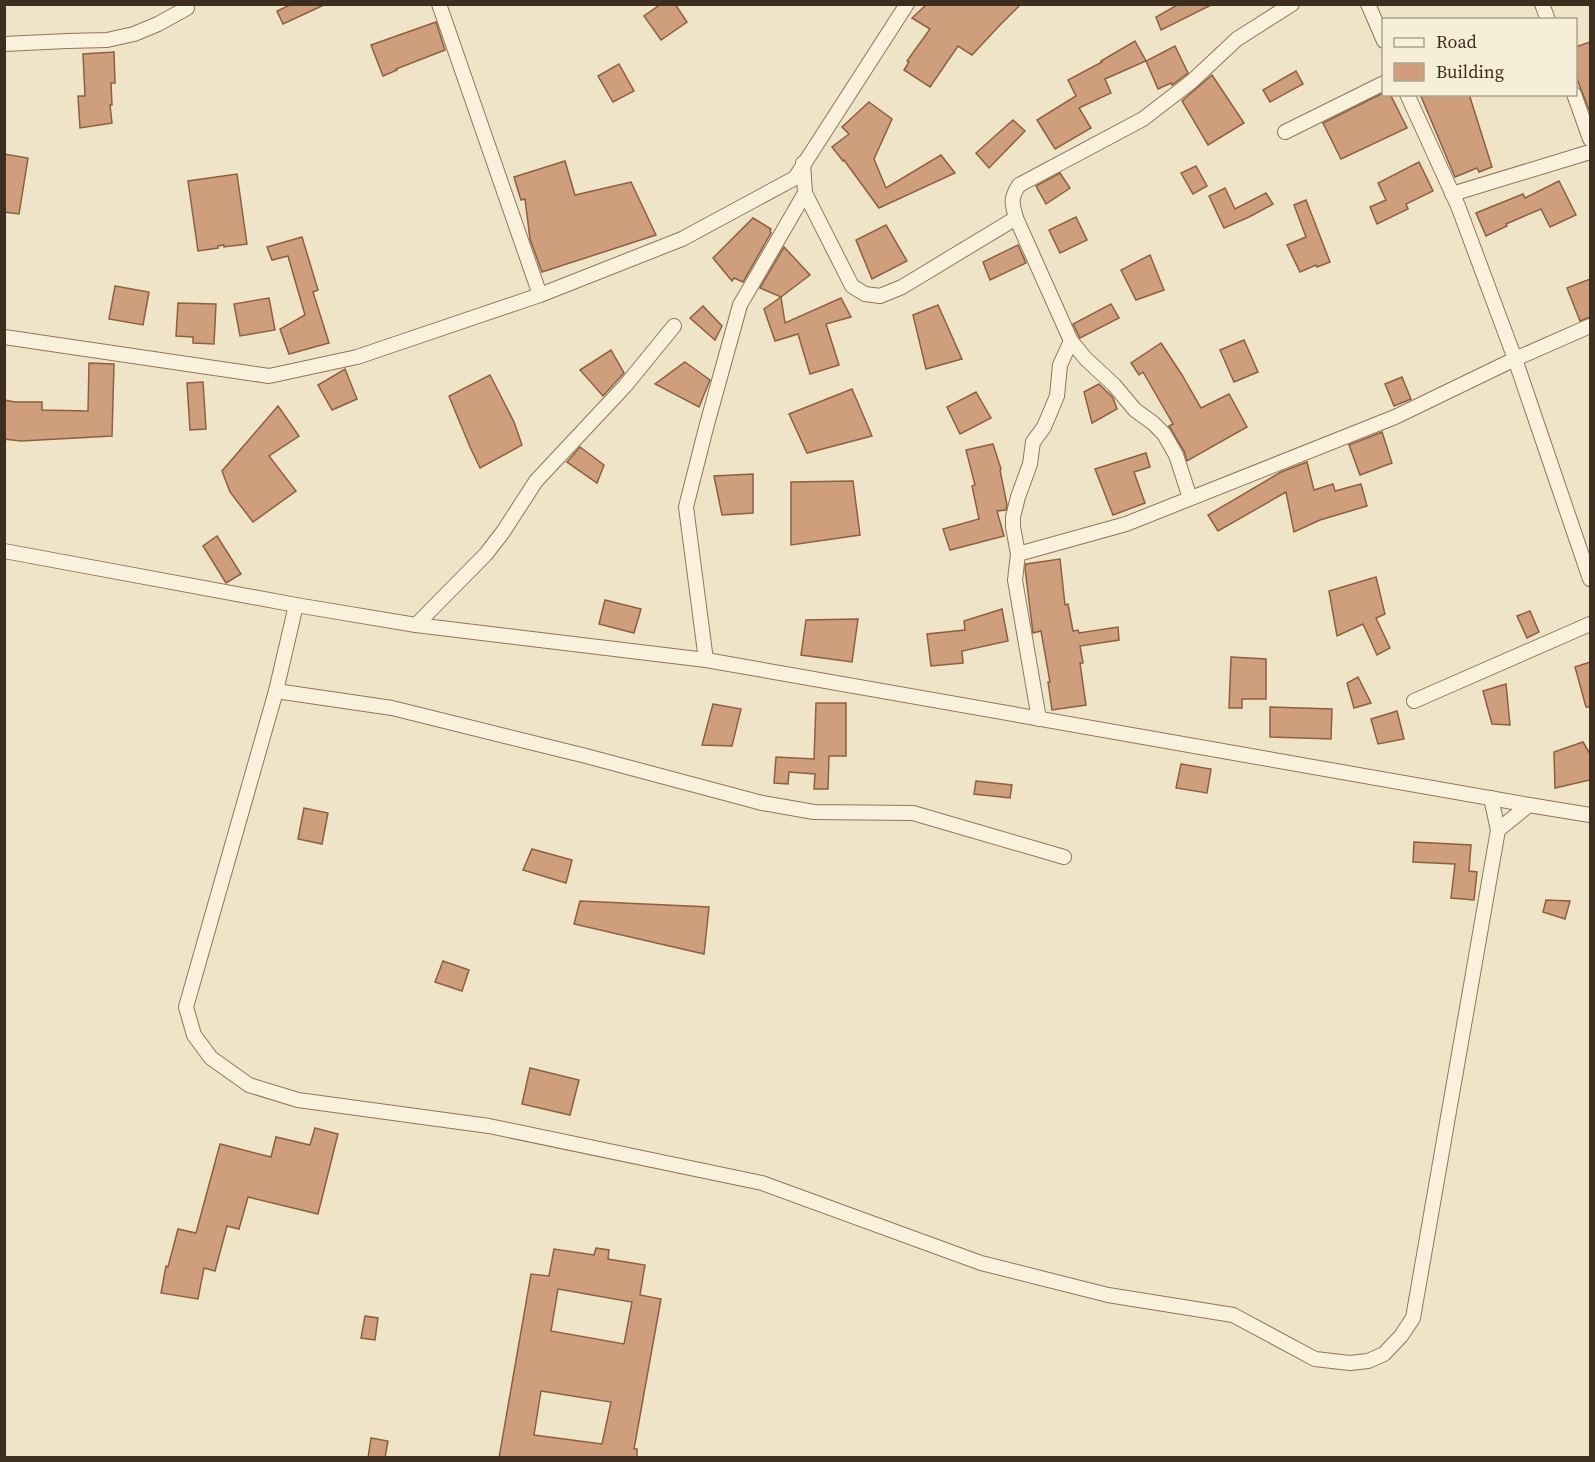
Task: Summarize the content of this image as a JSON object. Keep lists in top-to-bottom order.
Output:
{
  "legend": ["Road", "Building"]
}
